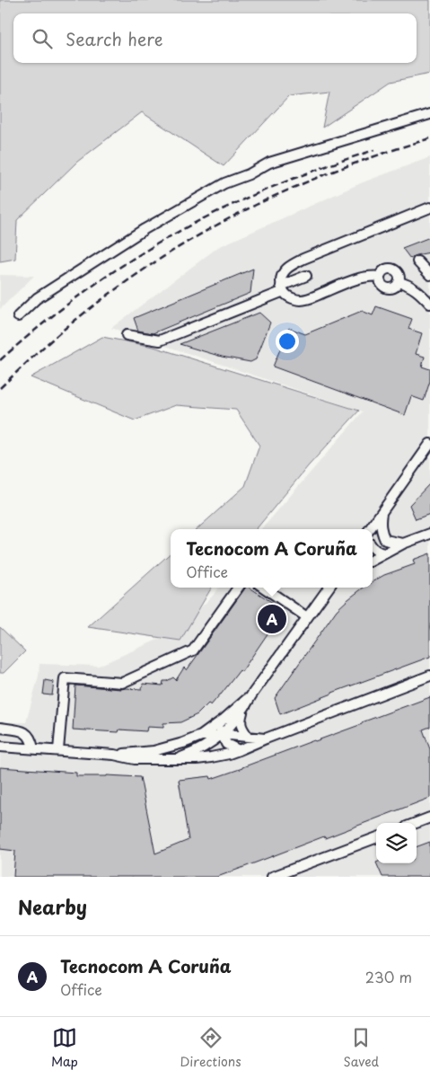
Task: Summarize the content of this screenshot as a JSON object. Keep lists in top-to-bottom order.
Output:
{
  "page": {
    "search": "Search here",
    "popup": ["Tecnocom A Coruña", "Office"],
    "pins": "A",
    "heading": "Nearby",
    "list": [
      {
        "mark": "A",
        "name": "Tecnocom A Coruña",
        "note": "Office",
        "value": "230 m"
      }
    ],
    "nav": ["Map", "Directions", "Saved"]
  }
}
